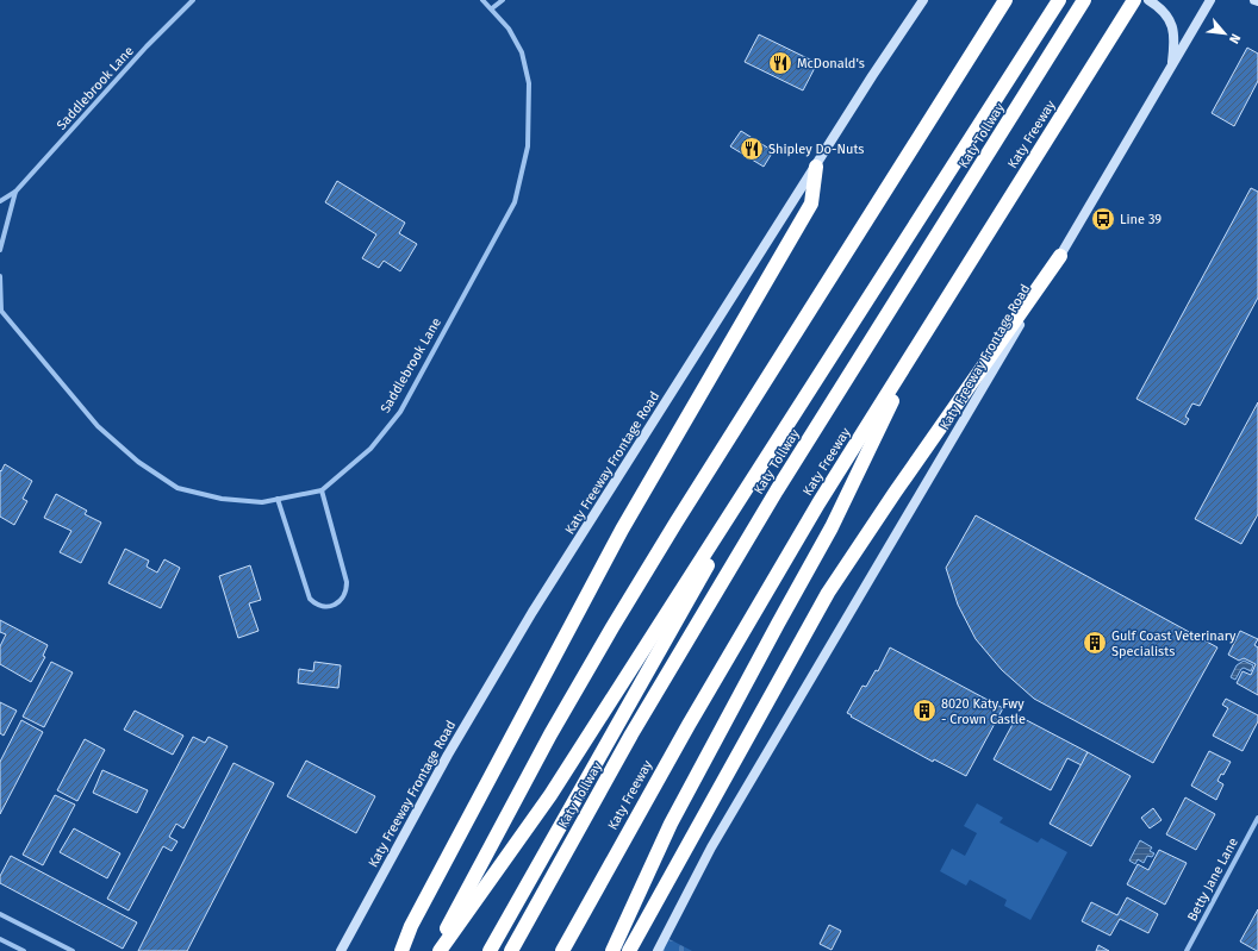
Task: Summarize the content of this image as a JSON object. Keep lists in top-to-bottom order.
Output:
{
  "streets": {
    "highway": ["Katy Freeway", "Katy Tollway"],
    "main road": ["Katy Freeway Frontage Road"],
    "street": ["Saddlebrook Lane", "Betty Jane Lane"]
  },
  "places": {
    "restaurant": ["McDonald's", "Shipley Do-Nuts"],
    "bus stop": ["Line 39"],
    "building": ["Gulf Coast Veterinary Specialists", "8020 Katy Fwy - Crown Castle"]
  },
  "north": "bottom right"
}
